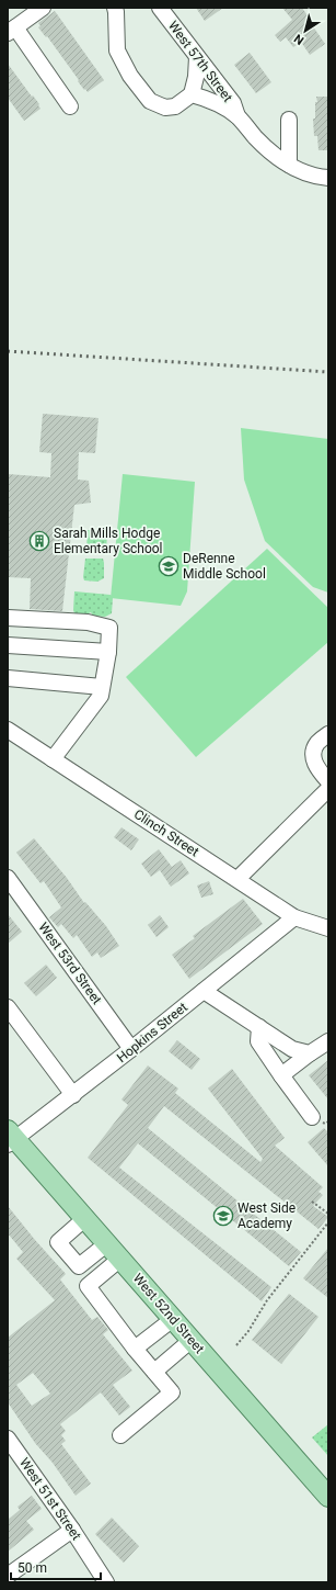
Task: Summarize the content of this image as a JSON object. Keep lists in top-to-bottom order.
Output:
{
  "streets": {
    "main road": ["West 52nd Street"],
    "street": [
      "West 57th Street",
      "Clinch Street",
      "West 53rd Street",
      "Hopkins Street",
      "West 51st Street"
    ]
  },
  "crossings": [
    ["Clinch Street", "Hopkins Street"],
    ["West 53rd Street", "Hopkins Street"],
    ["Hopkins Street", "West 52nd Street"]
  ],
  "places": {
    "building": ["Sarah Mills Hodge Elementary School"],
    "school or university": ["DeRenne Middle School", "West Side Academy"]
  },
  "scale_bar": "50 m",
  "north": "bottom left"
}
